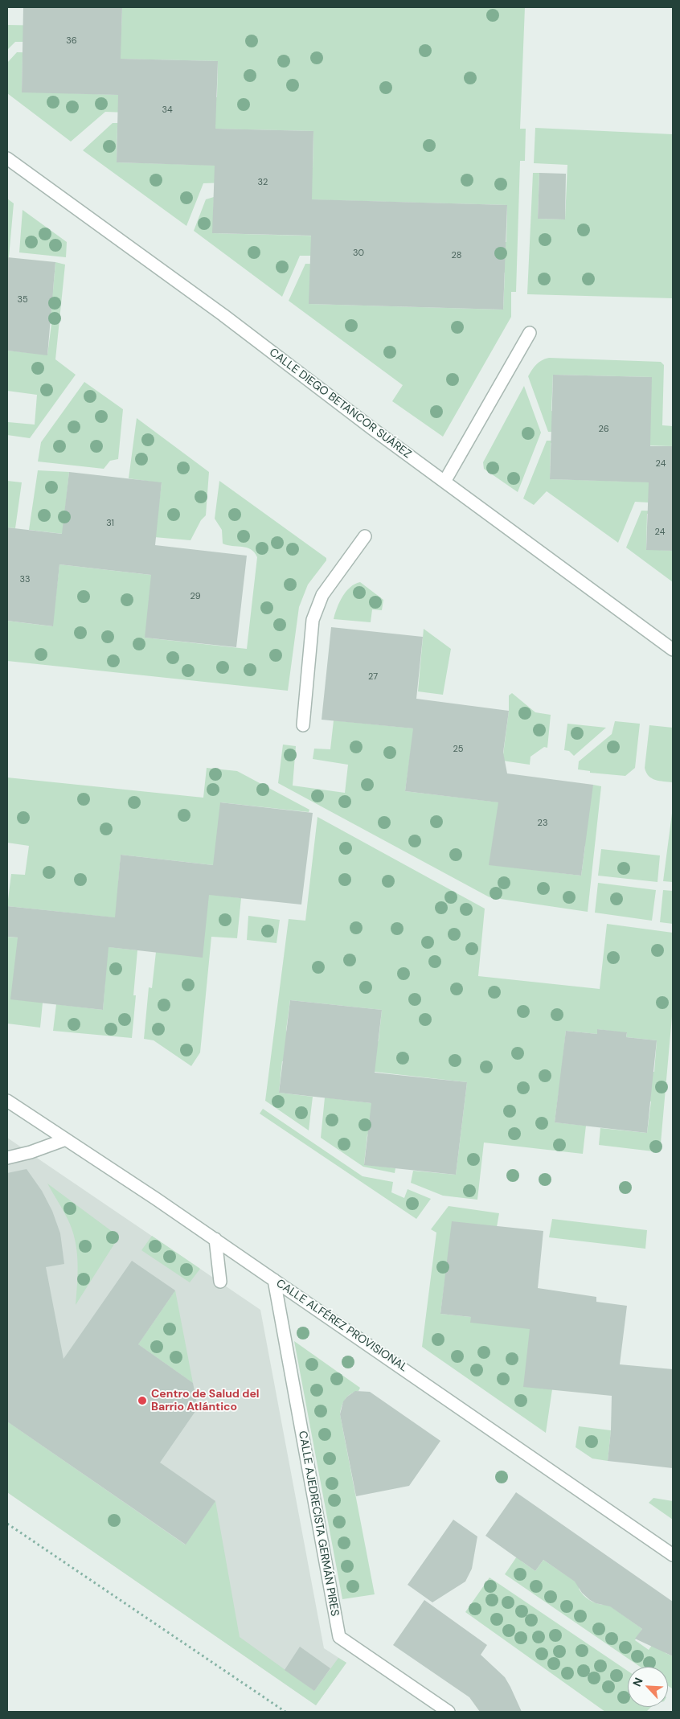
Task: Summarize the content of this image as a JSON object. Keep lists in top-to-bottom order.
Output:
{
  "streets": {
    "street": ["CALLE DIEGO BETANCOR SUÁREZ", "CALLE ALFÉREZ PROVISIONAL", "CALLE AJEDRECISTA GERMÁN PIRES"]
  },
  "crossings": [
    ["CALLE ALFÉREZ PROVISIONAL", "CALLE AJEDRECISTA GERMÁN PIRES"]
  ],
  "places": ["Centro de Salud del Barrio Atlántico"],
  "house_numbers": [
    "36",
    "34",
    "32",
    "30",
    "28",
    "35",
    "26",
    "24",
    "31",
    "24",
    "33",
    "29",
    "27",
    "25",
    "23"
  ],
  "north": "top left"
}
